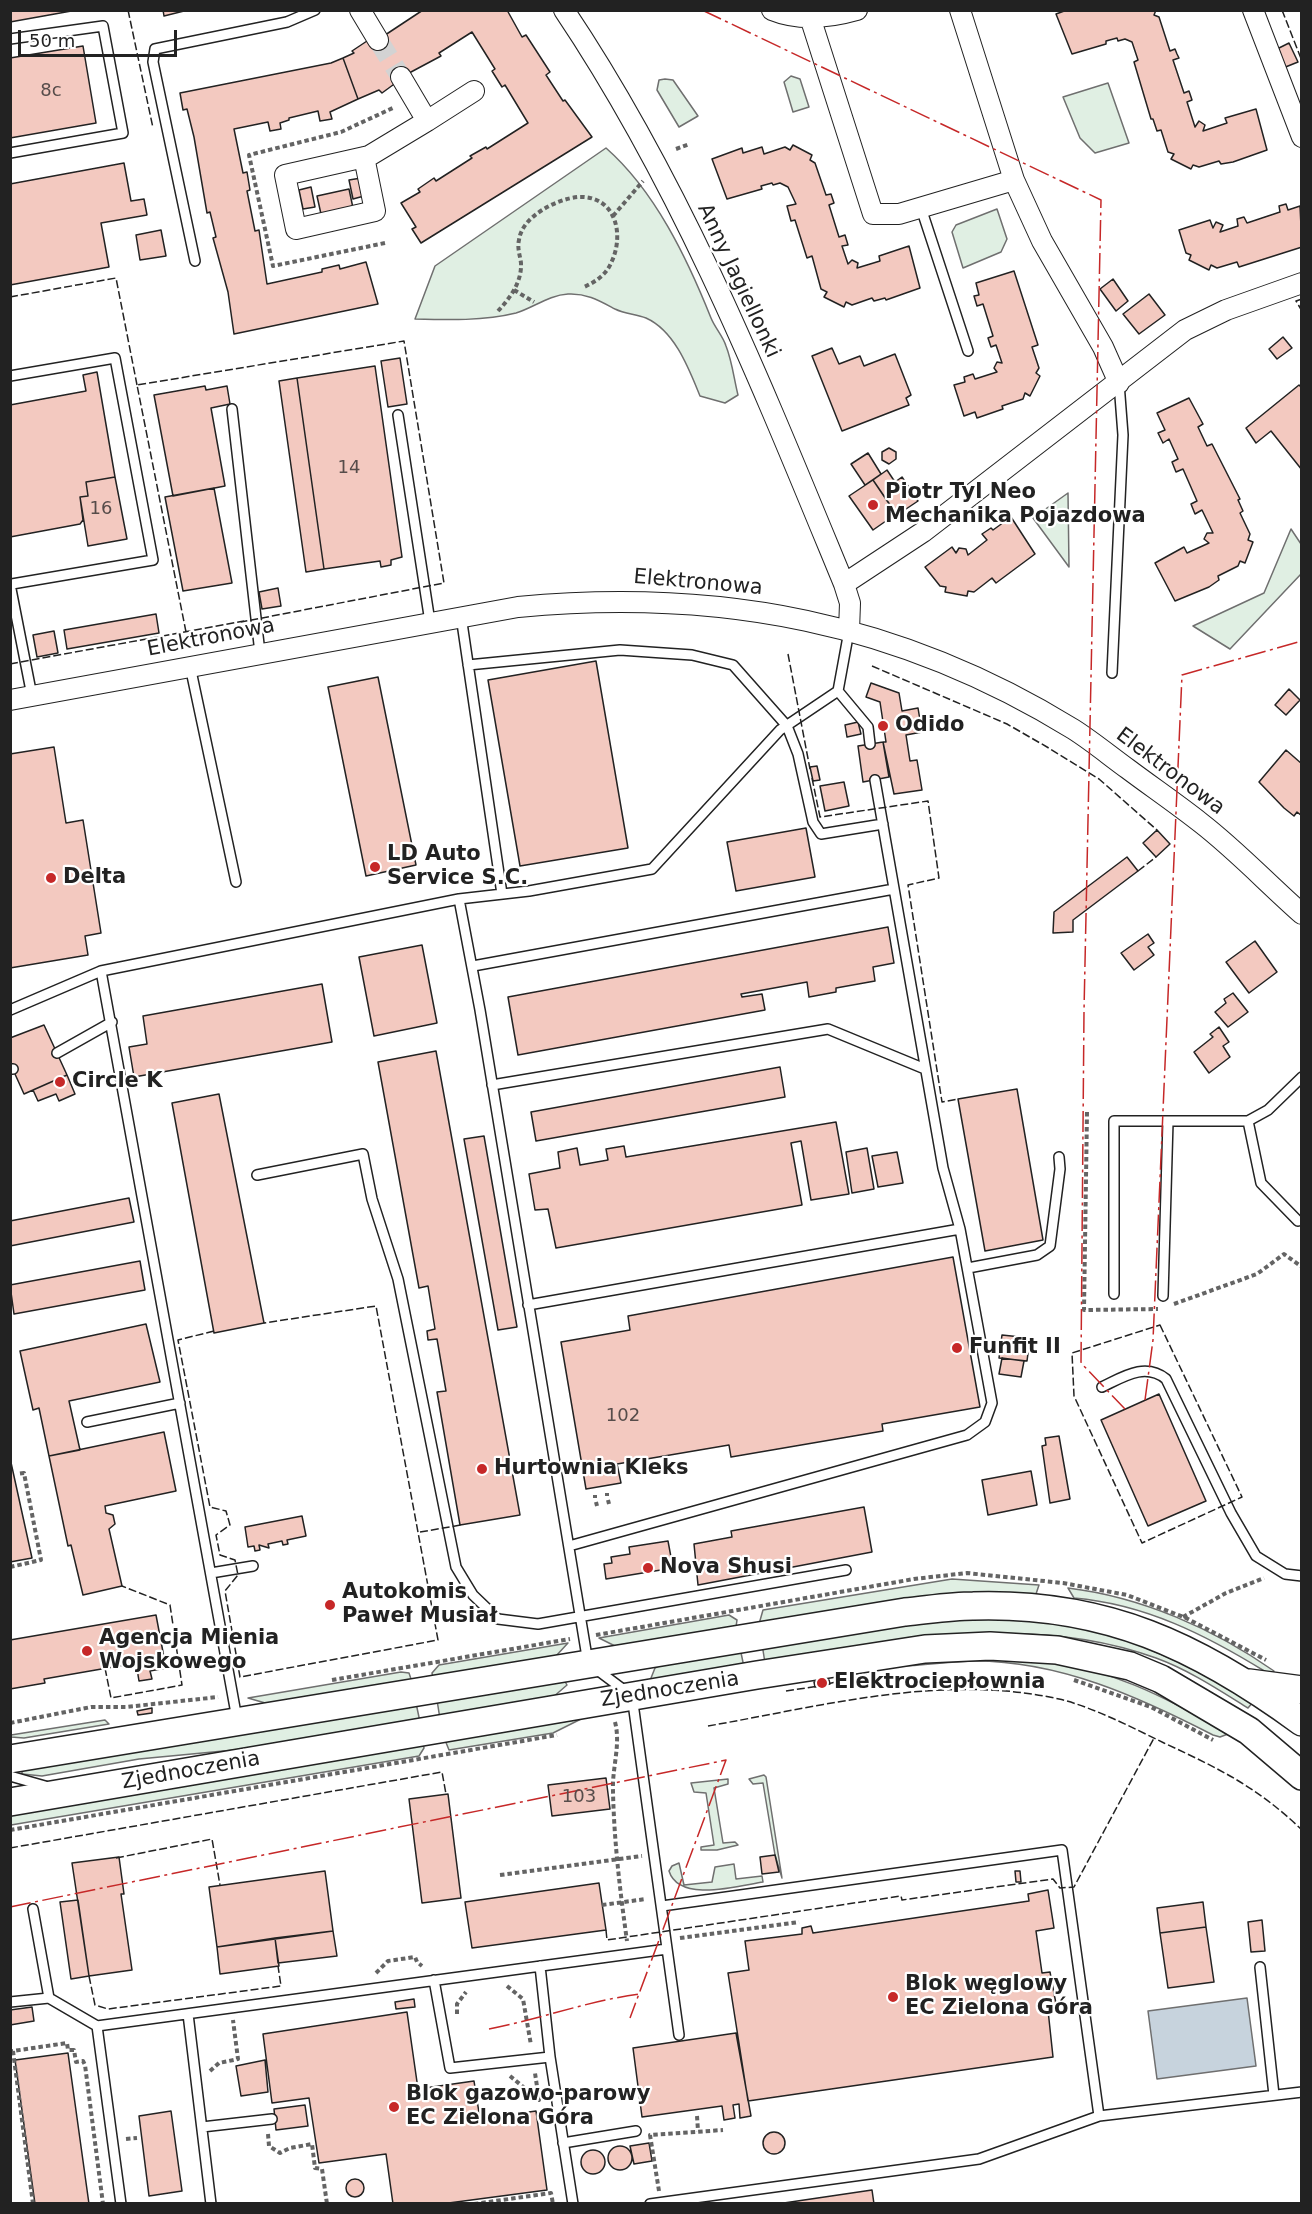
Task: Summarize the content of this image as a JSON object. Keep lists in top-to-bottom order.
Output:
{
  "streets": {
    "main road": ["Zjednoczenia"],
    "street": ["Anny Jagiellonki", "Elektronowa"]
  },
  "crossings": [
    ["Anny Jagiellonki", "Elektronowa"]
  ],
  "places": [
    "Piotr Tyl Neo Mechanika Pojazdowa",
    "Odido",
    "LD Auto Service S.C.",
    "Delta",
    "Circle K",
    "Funfit II",
    "Hurtownia Kleks",
    "Nova Shusi",
    "Autokomis Paweł Musiał",
    "Agencja Mienia Wojskowego",
    "Elektrociepłownia",
    "Blok węglowy EC Zielona Góra",
    "Blok gazowo-parowy EC Zielona Góra"
  ],
  "house_numbers": [
    "8c",
    "14",
    "16",
    "102",
    "103"
  ],
  "scale_bar": "50 m"
}
